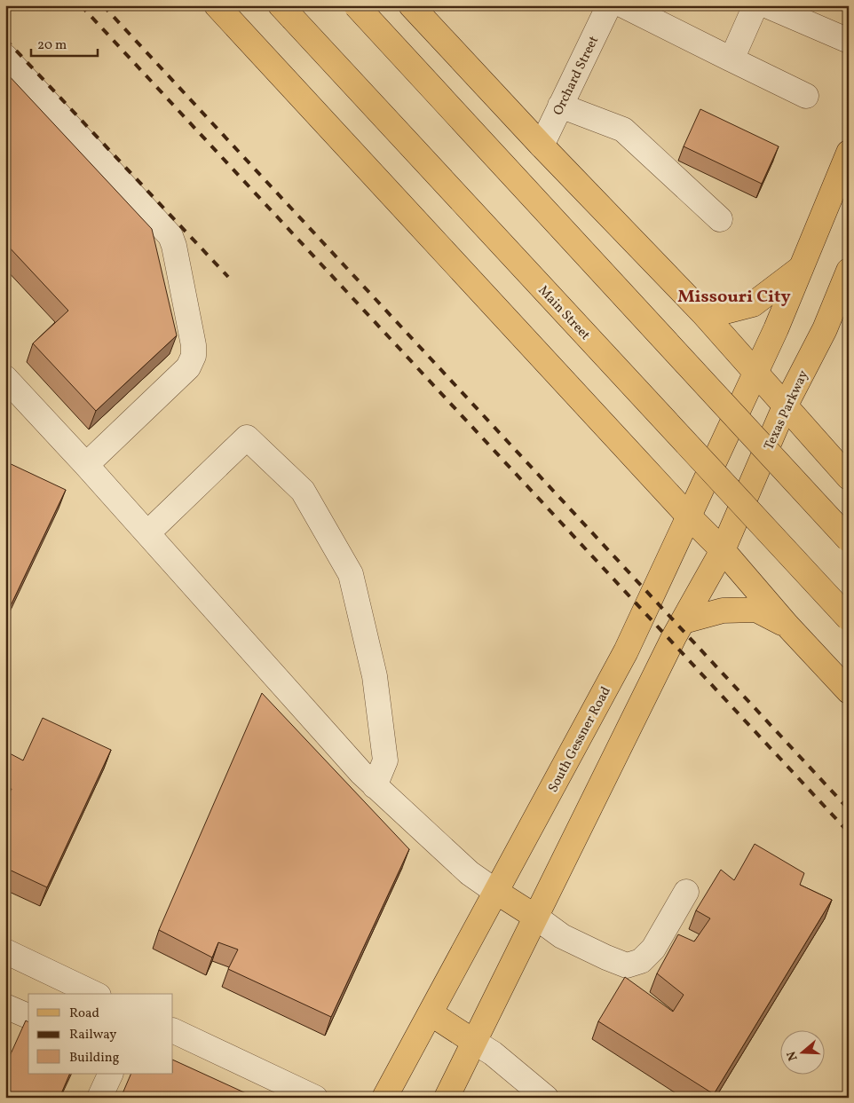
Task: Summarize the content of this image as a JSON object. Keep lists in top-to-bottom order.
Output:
{
  "streets": {
    "main road": ["Main Street", "Texas Parkway", "South Gessner Road"],
    "street": ["Orchard Street"]
  },
  "districts": ["Missouri City"],
  "legend": ["Road", "Railway", "Building"],
  "scale_bar": "20 m",
  "north": "left"
}
